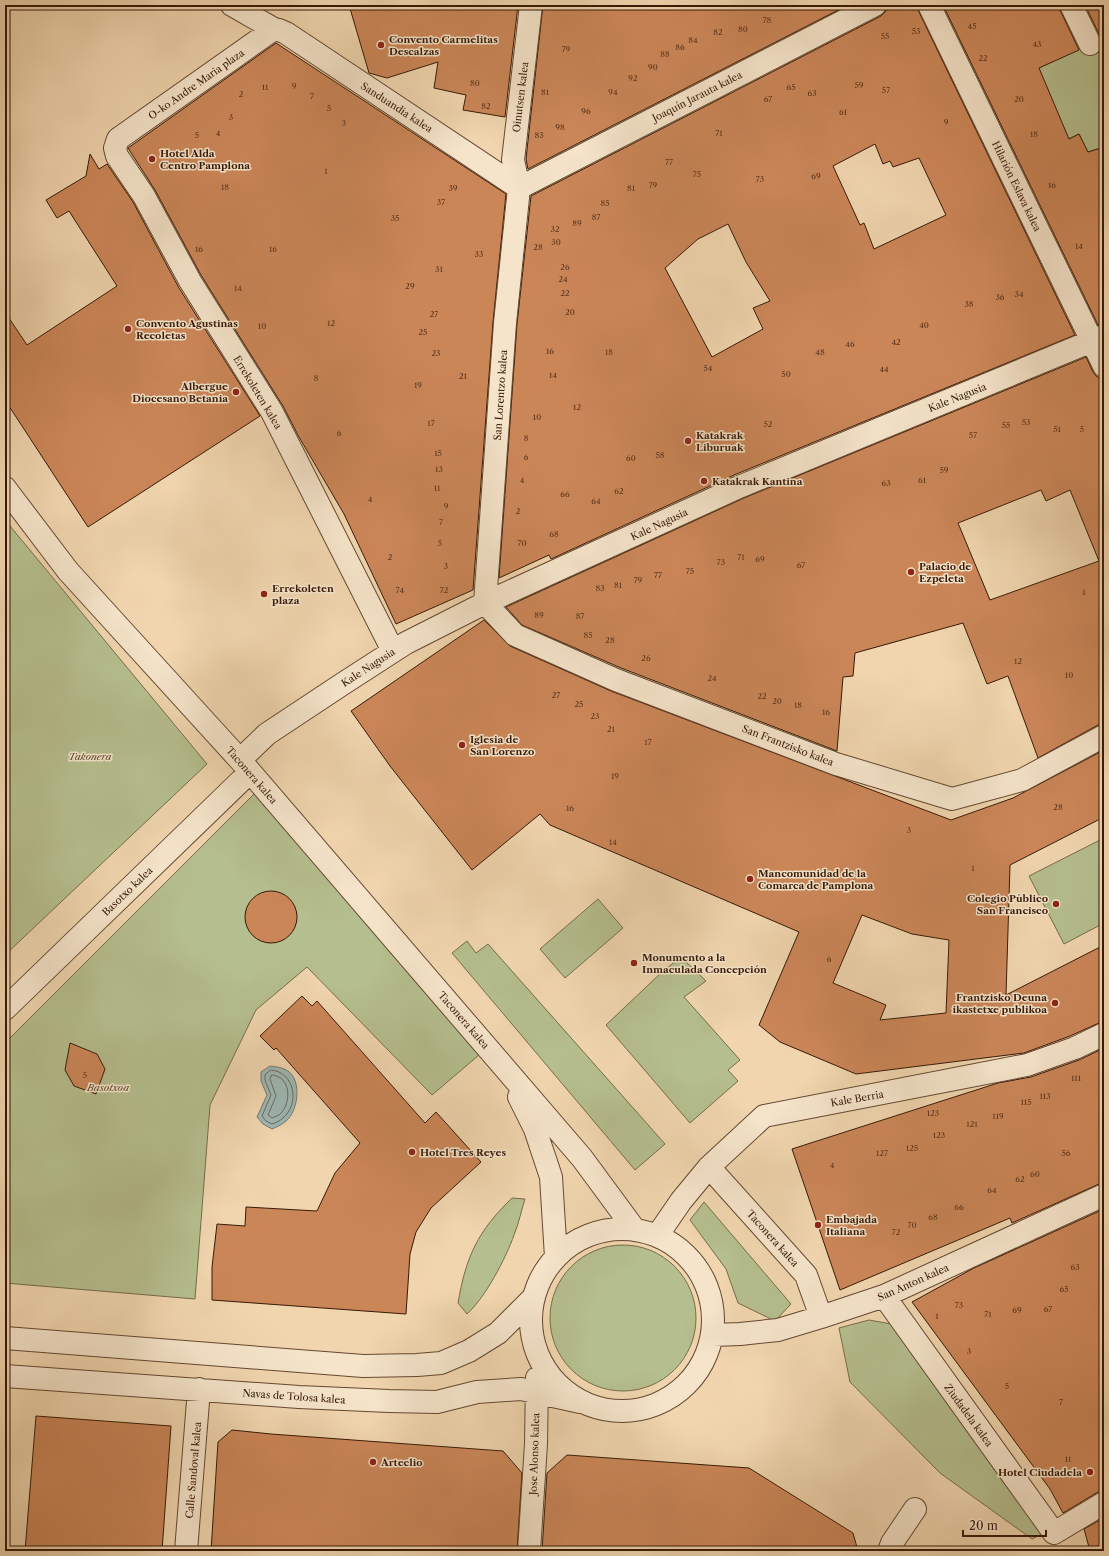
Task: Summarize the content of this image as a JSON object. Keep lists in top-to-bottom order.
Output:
{
  "streets": {
    "street": [
      "O-ko Andre Maria plaza",
      "Joaquín Jarauta kalea",
      "Oinutsen kalea",
      "Sanduandia kalea",
      "Hilarión Eslava kalea",
      "Errekoleten kalea",
      "San Lorentzo kalea",
      "Kale Nagusia",
      "San Frantzisko kalea",
      "Taconera kalea",
      "Basotxo kalea",
      "Kale Berria",
      "San Anton kalea",
      "Navas de Tolosa kalea",
      "Ziudadela kalea",
      "Jose Alonso kalea",
      "Calle Sandoval kalea"
    ]
  },
  "crossings": [
    ["O-ko Andre Maria plaza", "Sanduandia kalea"],
    ["O-ko Andre Maria plaza", "Errekoleten kalea"],
    ["Joaquín Jarauta kalea", "Oinutsen kalea"],
    ["Joaquín Jarauta kalea", "Sanduandia kalea"],
    ["Joaquín Jarauta kalea", "San Lorentzo kalea"],
    ["Oinutsen kalea", "Sanduandia kalea"],
    ["Oinutsen kalea", "San Lorentzo kalea"],
    ["Sanduandia kalea", "San Lorentzo kalea"],
    ["Hilarión Eslava kalea", "Kale Nagusia"],
    ["Errekoleten kalea", "Kale Nagusia"],
    ["San Lorentzo kalea", "Kale Nagusia"],
    ["San Lorentzo kalea", "San Frantzisko kalea"],
    ["Kale Nagusia", "San Frantzisko kalea"],
    ["Kale Nagusia", "Taconera kalea"],
    ["Kale Nagusia", "Basotxo kalea"],
    ["Taconera kalea", "Basotxo kalea"],
    ["Taconera kalea", "Kale Berria"],
    ["Taconera kalea", "San Anton kalea"],
    ["Taconera kalea", "Navas de Tolosa kalea"],
    ["Kale Berria", "Navas de Tolosa kalea"],
    ["San Anton kalea", "Navas de Tolosa kalea"],
    ["San Anton kalea", "Ziudadela kalea"],
    ["Navas de Tolosa kalea", "Jose Alonso kalea"],
    ["Navas de Tolosa kalea", "Calle Sandoval kalea"]
  ],
  "parks": ["Takonera", "Basotxoa"],
  "places": [
    "Convento Carmelitas Descalzas",
    "Hotel Alda Centro Pamplona",
    "Convento Agustinas Recoletas",
    "Albergue Diocesano Betania",
    "Katakrak Liburuak",
    "Katakrak Kantina",
    "Palacio de Ezpeleta",
    "Errekoleten plaza",
    "Iglesia de San Lorenzo",
    "Mancomunidad de la Comarca de Pamplona",
    "Colegio Público San Francisco",
    "Monumento a la Inmaculada Concepción",
    "Frantzisko Deuna ikastetxe publikoa",
    "Hotel Tres Reyes",
    "Embajada Italiana",
    "Arteclio",
    "Hotel Ciudadela"
  ],
  "house_numbers": [
    "78",
    "45",
    "80",
    "53",
    "82",
    "55",
    "84",
    "43",
    "86",
    "79",
    "88",
    "22",
    "90",
    "92",
    "80",
    "59",
    "9",
    "11",
    "65",
    "57",
    "81",
    "94",
    "63",
    "2",
    "7",
    "67",
    "20",
    "82",
    "5",
    "96",
    "61",
    "3",
    "9",
    "3",
    "98",
    "4",
    "71",
    "18",
    "5",
    "83",
    "77",
    "1",
    "75",
    "69",
    "73",
    "79",
    "16",
    "18",
    "39",
    "81",
    "37",
    "85",
    "87",
    "35",
    "89",
    "32",
    "30",
    "14",
    "28",
    "16",
    "16",
    "33",
    "26",
    "31",
    "24",
    "29",
    "14",
    "22",
    "34",
    "36",
    "38",
    "20",
    "27",
    "12",
    "40",
    "10",
    "25",
    "42",
    "46",
    "16",
    "18",
    "48",
    "23",
    "54",
    "44",
    "50",
    "14",
    "21",
    "8",
    "19",
    "12",
    "10",
    "53",
    "17",
    "52",
    "55",
    "51",
    "5",
    "6",
    "57",
    "8",
    "15",
    "58",
    "6",
    "60",
    "13",
    "59",
    "4",
    "61",
    "63",
    "11",
    "62",
    "66",
    "4",
    "64",
    "9",
    "2",
    "7",
    "68",
    "5",
    "70",
    "2",
    "71",
    "69",
    "73",
    "67",
    "3",
    "75",
    "77",
    "79",
    "81",
    "83",
    "74",
    "72",
    "1",
    "89",
    "87",
    "85",
    "28",
    "26",
    "12",
    "10",
    "24",
    "27",
    "22",
    "20",
    "25",
    "18",
    "16",
    "23",
    "21",
    "17",
    "19",
    "28",
    "16",
    "3",
    "14",
    "1",
    "6",
    "5",
    "111",
    "113",
    "115",
    "123",
    "119",
    "121",
    "123",
    "125",
    "127",
    "56",
    "4",
    "60",
    "62",
    "64",
    "66",
    "68",
    "70",
    "72",
    "63",
    "65",
    "73",
    "67",
    "69",
    "71",
    "1",
    "3",
    "5",
    "7",
    "11"
  ],
  "scale_bar": "20 m"
}
